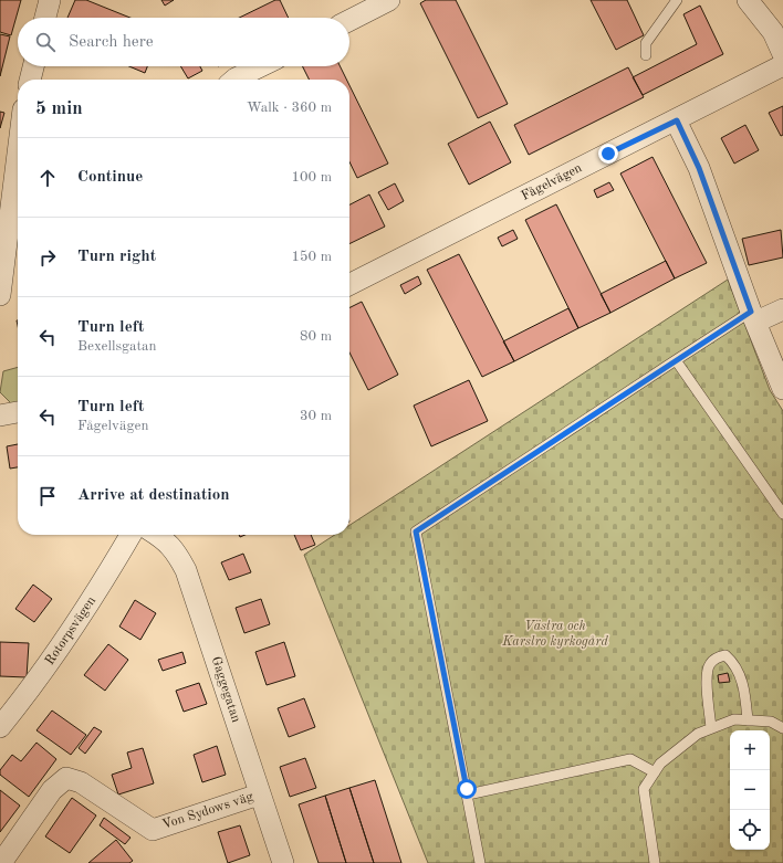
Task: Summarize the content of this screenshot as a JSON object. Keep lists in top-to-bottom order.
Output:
{
  "streets": {
    "street": [
      "Fågelvägen",
      "Rotorpsvägen",
      "Gaggegatan",
      "Von Sydows väg"
    ]
  },
  "crossings": [
    ["Gaggegatan", "Von Sydows väg"]
  ],
  "parks": ["Västra och Karslro kyrkogård"],
  "page": {
    "search": "Search here",
    "heading": ["5 min", "Walk · 360 m"],
    "list": [
      ["Continue", "100 m"],
      ["Turn right", "150 m"],
      ["Turn left", "Bexellsgatan", "80 m"],
      ["Turn left", "Fågelvägen", "30 m"],
      "Arrive at destination"
    ],
    "map_buttons": ["+", "−"]
  }
}
